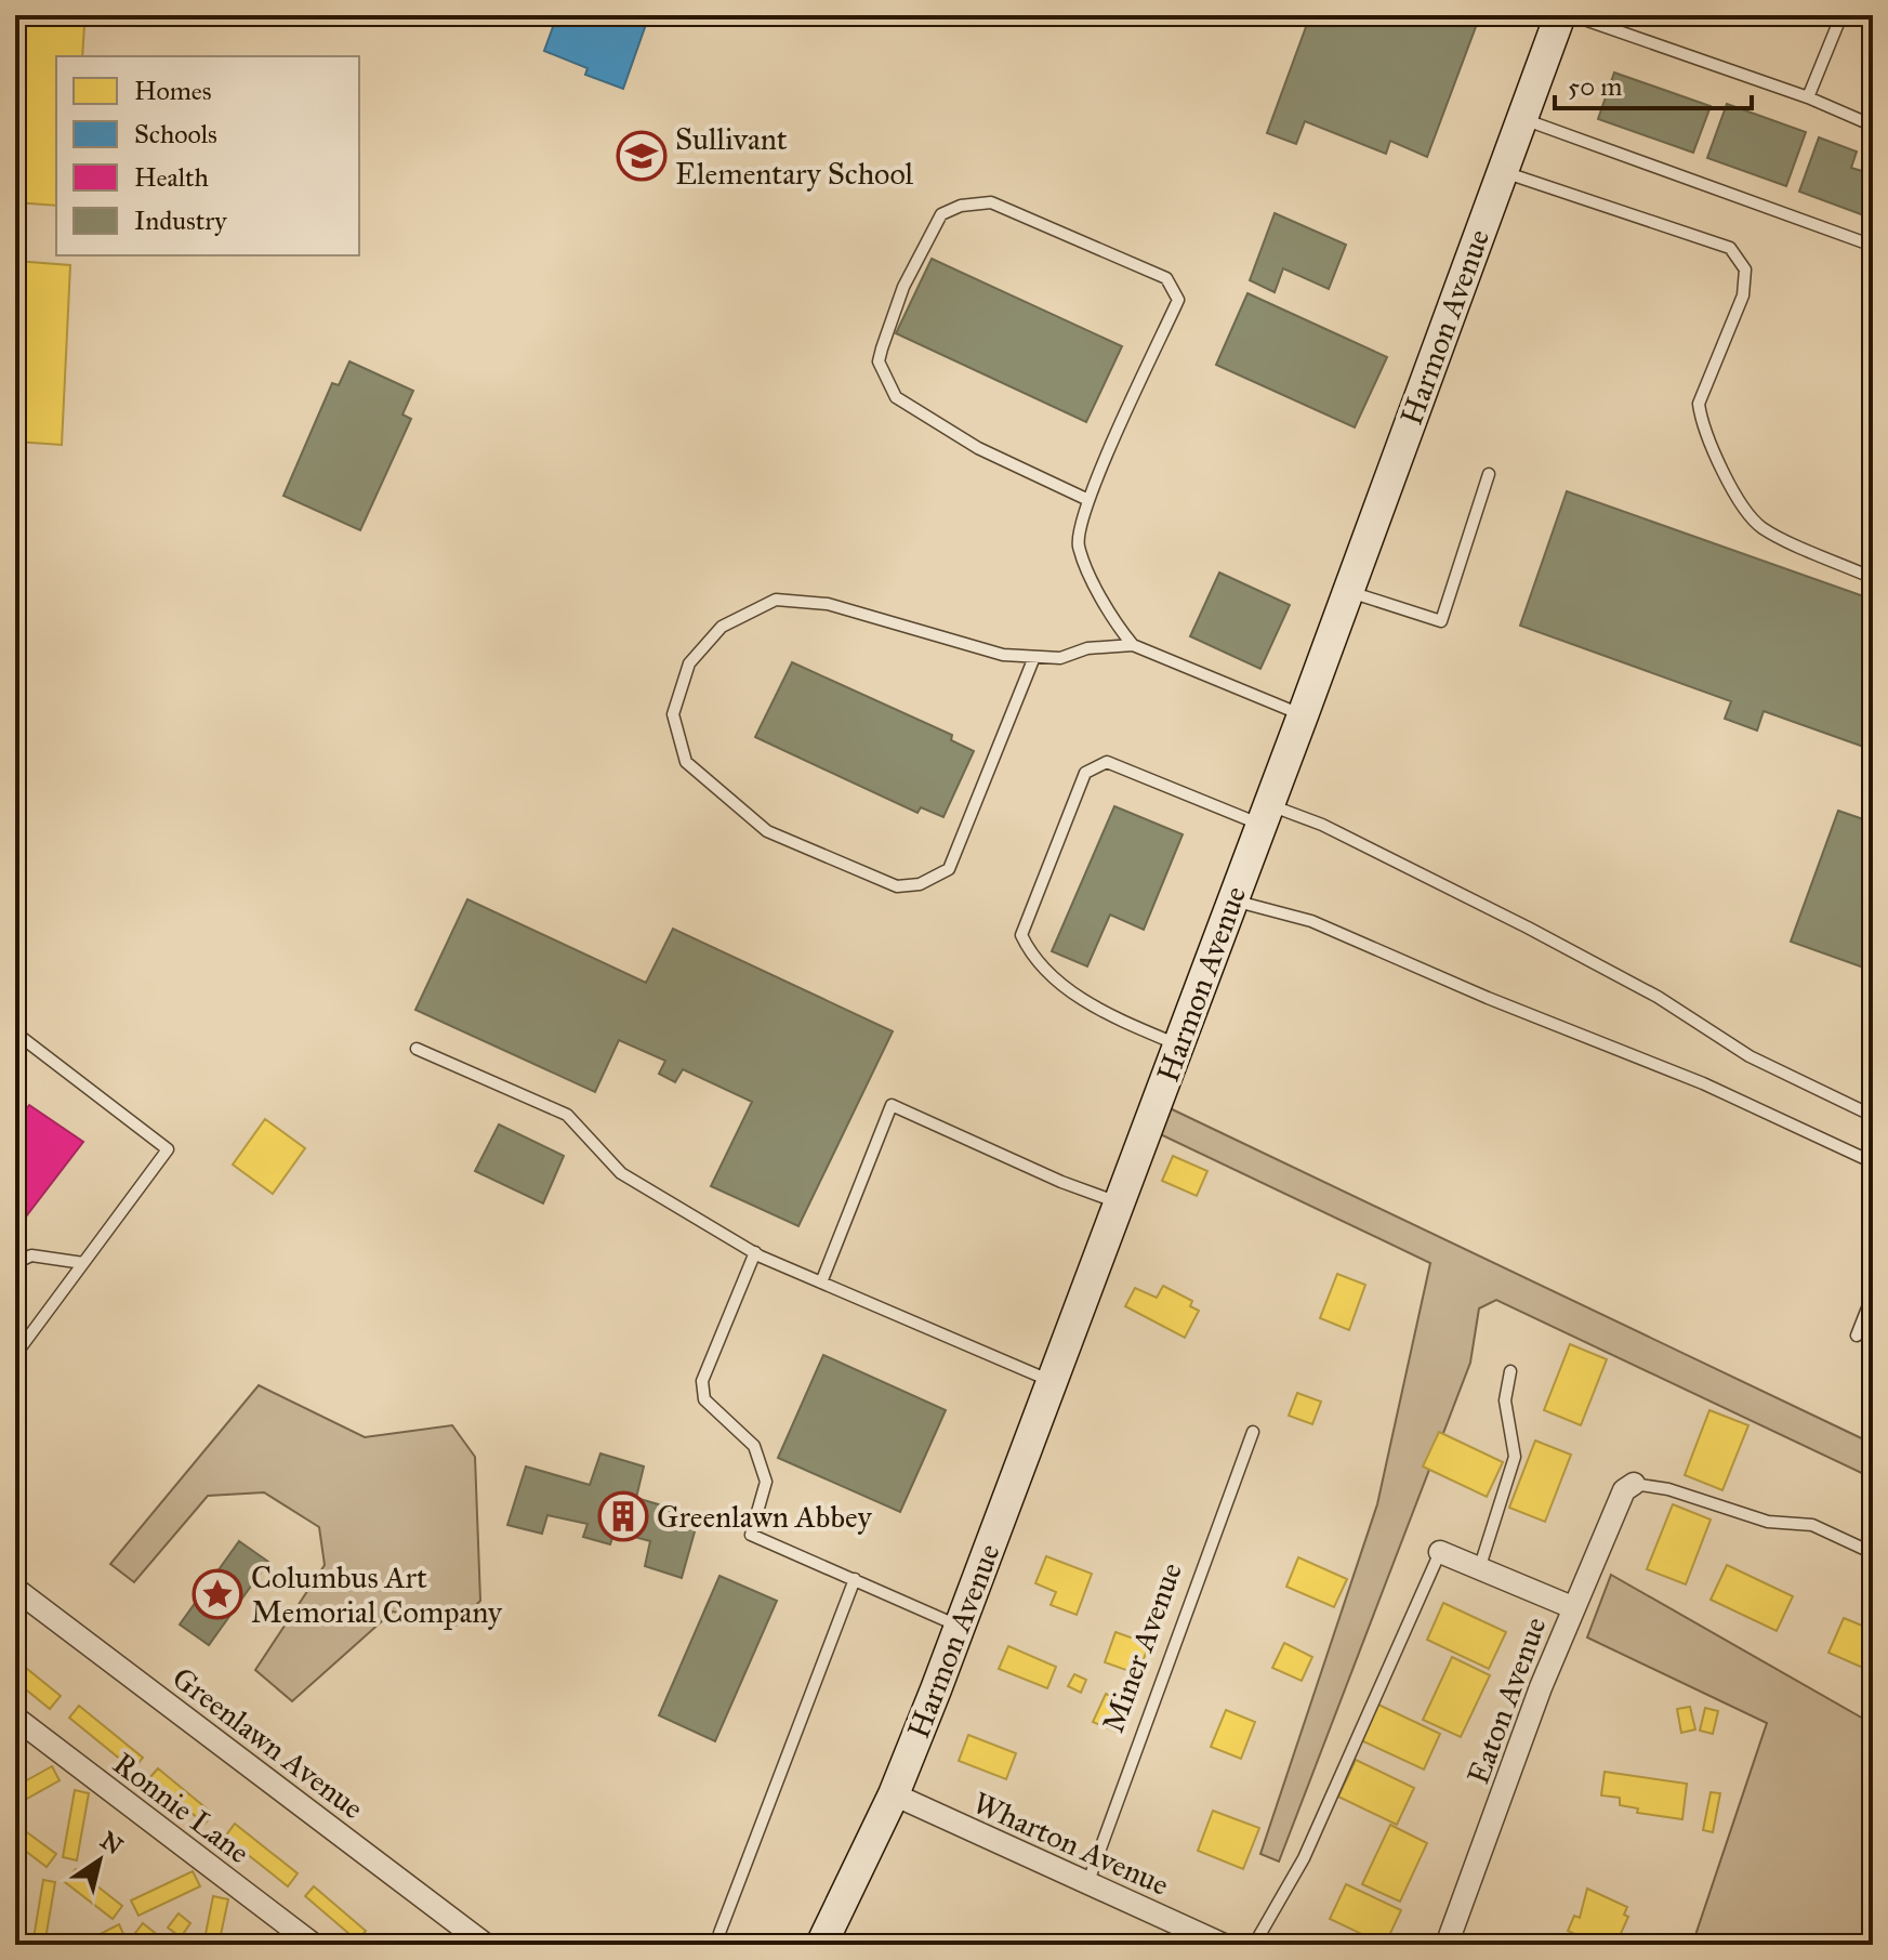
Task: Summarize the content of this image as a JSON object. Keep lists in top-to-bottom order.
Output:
{
  "streets": {
    "main road": ["Harmon Avenue"],
    "street": [
      "Eaton Avenue",
      "Greenlawn Avenue",
      "Ronnie Lane",
      "Wharton Avenue"
    ],
    "lane": ["Miner Avenue"]
  },
  "crossings": [
    ["Harmon Avenue", "Wharton Avenue"],
    ["Miner Avenue", "Wharton Avenue"]
  ],
  "places": {
    "school or university": ["Sullivant Elementary School"],
    "building": ["Greenlawn Abbey"],
    "place": ["Columbus Art Memorial Company"]
  },
  "legend": [
    "Homes",
    "Schools",
    "Health",
    "Industry"
  ],
  "scale_bar": "50 m",
  "north": "top right"
}
